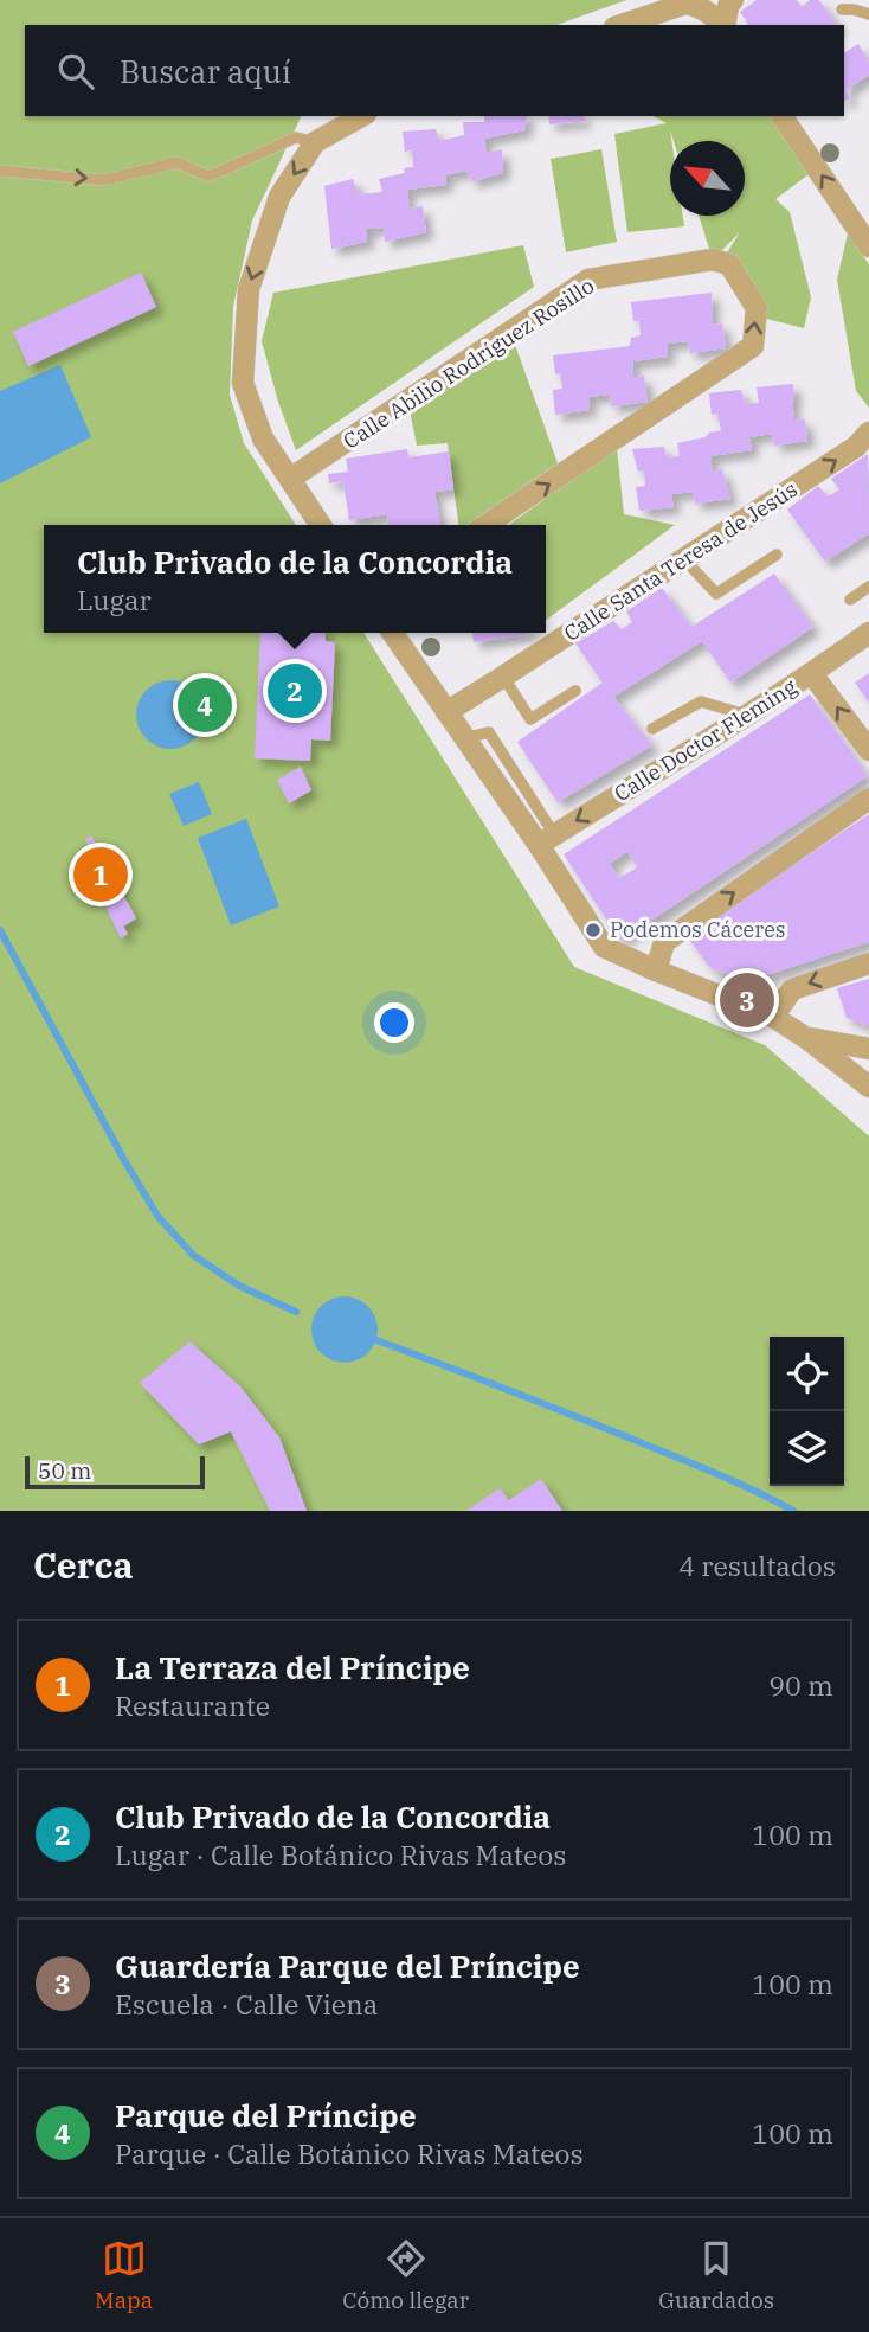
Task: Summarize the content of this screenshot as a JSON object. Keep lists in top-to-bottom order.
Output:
{
  "streets": {
    "street": ["Calle Abilio Rodríguez Rosillo", "Calle Santa Teresa de Jesús", "Calle Doctor Fleming"]
  },
  "one_way": ["Calle Santa Teresa de Jesús"],
  "places": ["Podemos Cáceres"],
  "scale_bar": "50 m",
  "north": "top left",
  "page": {
    "search": "Buscar aquí",
    "popup": ["Club Privado de la Concordia", "Lugar"],
    "pins": [
      "2",
      "4",
      "1",
      "3"
    ],
    "scale": "50 m",
    "heading": ["Cerca", "4 resultados"],
    "list": [
      {
        "mark": "1",
        "name": "La Terraza del Príncipe",
        "note": "Restaurante",
        "value": "90 m"
      },
      {
        "mark": "2",
        "name": "Club Privado de la Concordia",
        "note": "Lugar · Calle Botánico Rivas Mateos",
        "value": "100 m"
      },
      {
        "mark": "3",
        "name": "Guardería Parque del Príncipe",
        "note": "Escuela · Calle Viena",
        "value": "100 m"
      },
      {
        "mark": "4",
        "name": "Parque del Príncipe",
        "note": "Parque · Calle Botánico Rivas Mateos",
        "value": "100 m"
      }
    ],
    "nav": ["Mapa", "Cómo llegar", "Guardados"]
  }
}
